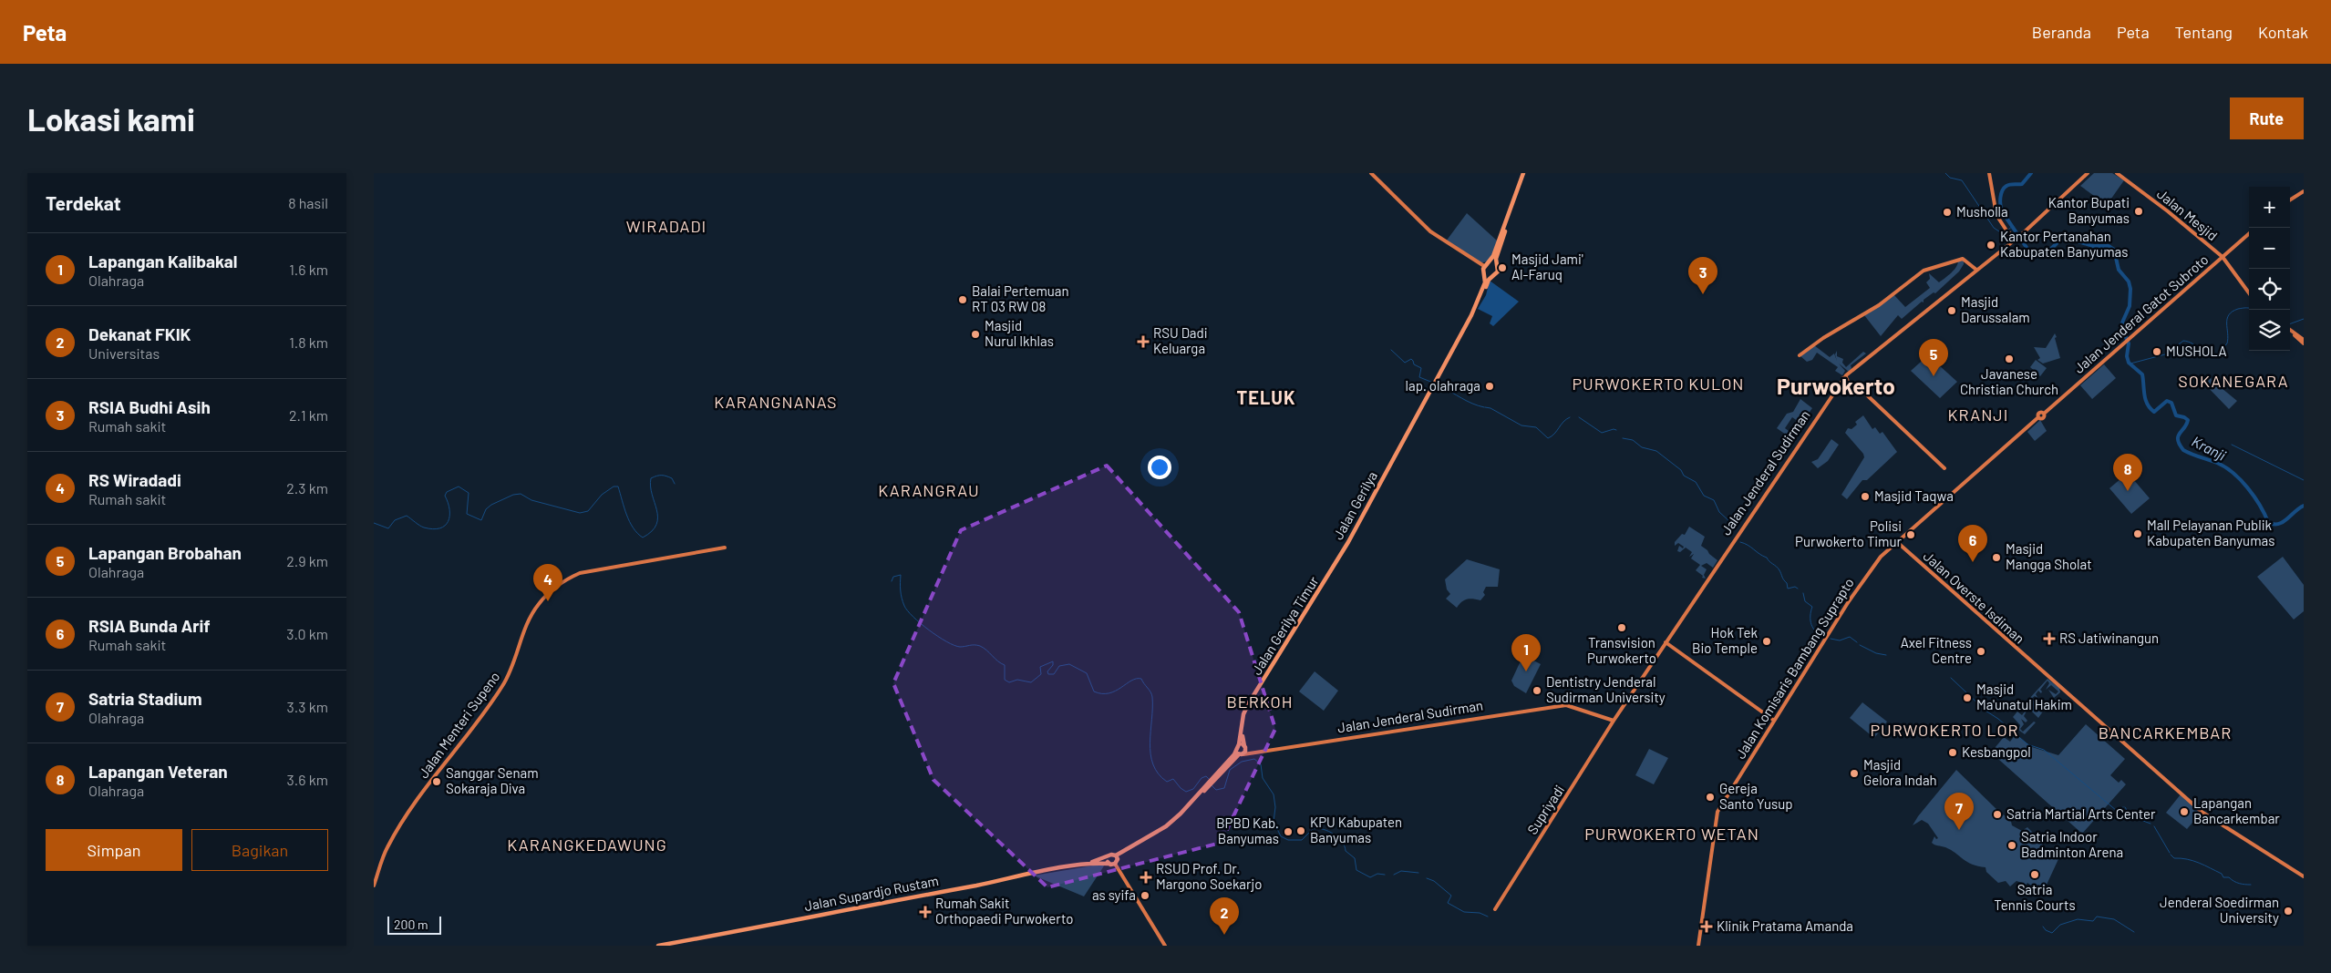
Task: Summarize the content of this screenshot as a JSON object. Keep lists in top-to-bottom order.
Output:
{
  "streets": {
    "highway": ["Jalan Gerilya", "Jalan Gerilya Timur", "Jalan Supardjo Rustam"],
    "main road": [
      "Jalan Mesjid",
      "Jalan Jenderal Gatot Subroto",
      "Jalan Jenderal Sudirman",
      "Jalan Overste Isdiman",
      "Jalan Komisaris Bambang Suprapto",
      "Jalan Menteri Supeno",
      "Supriyadi"
    ]
  },
  "crossings": [
    ["Jalan Mesjid", "Jalan Jenderal Gatot Subroto"],
    ["Jalan Jenderal Gatot Subroto", "Jalan Overste Isdiman"],
    ["Jalan Jenderal Gatot Subroto", "Jalan Komisaris Bambang Suprapto"],
    ["Jalan Jenderal Sudirman", "Jalan Gerilya Timur"],
    ["Jalan Jenderal Sudirman", "Supriyadi"],
    ["Jalan Gerilya", "Jalan Gerilya Timur"],
    ["Jalan Overste Isdiman", "Jalan Komisaris Bambang Suprapto"]
  ],
  "districts": [
    "WIRADADI",
    "SOKANEGARA",
    "PURWOKERTO KULON",
    "Purwokerto",
    "TELUK",
    "KARANGNANAS",
    "KRANJI",
    "KARANGRAU",
    "BERKOH",
    "PURWOKERTO LOR",
    "BANCARKEMBAR",
    "PURWOKERTO WETAN",
    "KARANGKEDAWUNG"
  ],
  "water": ["Kranji"],
  "places": {
    "other": [
      "Kantor Bupati Banyumas",
      "Musholla",
      "Kantor Pertanahan Kabupaten Banyumas",
      "Masjid Jami' Al-Faruq",
      "Balai Pertemuan RT 03 RW 08",
      "Masjid Darussalam",
      "Masjid Nurul Ikhlas",
      "MUSHOLA",
      "Javanese Christian Church",
      "lap. olahraga",
      "Masjid Taqwa",
      "Mall Pelayanan Publik Kabupaten Banyumas",
      "Polisi Purwokerto Timur",
      "Masjid Mangga Sholat",
      "Transvision Purwokerto",
      "Hok Tek Bio Temple",
      "Axel Fitness Centre",
      "Dentistry Jenderal Sudirman University",
      "Masjid Ma'unatul Hakim",
      "Kesbangpol",
      "Masjid Gelora Indah",
      "Sanggar Senam Sokaraja Diva",
      "Gereja Santo Yusup",
      "Lapangan Bancarkembar",
      "Satria Martial Arts Center",
      "KPU Kabupaten Banyumas",
      "BPBD Kab. Banyumas",
      "Satria Indoor Badminton Arena",
      "Satria Tennis Courts",
      "as syifa",
      "Jenderal Soedirman University"
    ],
    "health": [
      "RSU Dadi Keluarga",
      "RS Jatiwinangun",
      "RSUD Prof. Dr. Margono Soekarjo",
      "Rumah Sakit Orthopaedi Purwokerto",
      "Klinik Pratama Amanda"
    ]
  },
  "scale_bar": "200 m",
  "page": {
    "header": "Peta",
    "nav": [
      "Beranda",
      "Peta",
      "Tentang",
      "Kontak"
    ],
    "buttons": [
      "Rute",
      ["Simpan", "Bagikan"]
    ],
    "title": "Lokasi kami",
    "heading": ["Terdekat", "8 hasil"],
    "map_buttons": ["+", "−"],
    "list": [
      {
        "mark": "1",
        "name": "Lapangan Kalibakal",
        "note": "Olahraga",
        "value": "1.6 km"
      },
      {
        "mark": "2",
        "name": "Dekanat FKIK",
        "note": "Universitas",
        "value": "1.8 km"
      },
      {
        "mark": "3",
        "name": "RSIA Budhi Asih",
        "note": "Rumah sakit",
        "value": "2.1 km"
      },
      {
        "mark": "4",
        "name": "RS Wiradadi",
        "note": "Rumah sakit",
        "value": "2.3 km"
      },
      {
        "mark": "5",
        "name": "Lapangan Brobahan",
        "note": "Olahraga",
        "value": "2.9 km"
      },
      {
        "mark": "6",
        "name": "RSIA Bunda Arif",
        "note": "Rumah sakit",
        "value": "3.0 km"
      },
      {
        "mark": "7",
        "name": "Satria Stadium",
        "note": "Olahraga",
        "value": "3.3 km"
      },
      {
        "mark": "8",
        "name": "Lapangan Veteran",
        "note": "Olahraga",
        "value": "3.6 km"
      }
    ],
    "pins": [
      "3",
      "5",
      "8",
      "6",
      "4",
      "1",
      "7",
      "2"
    ],
    "scale": "200 m"
  }
}
